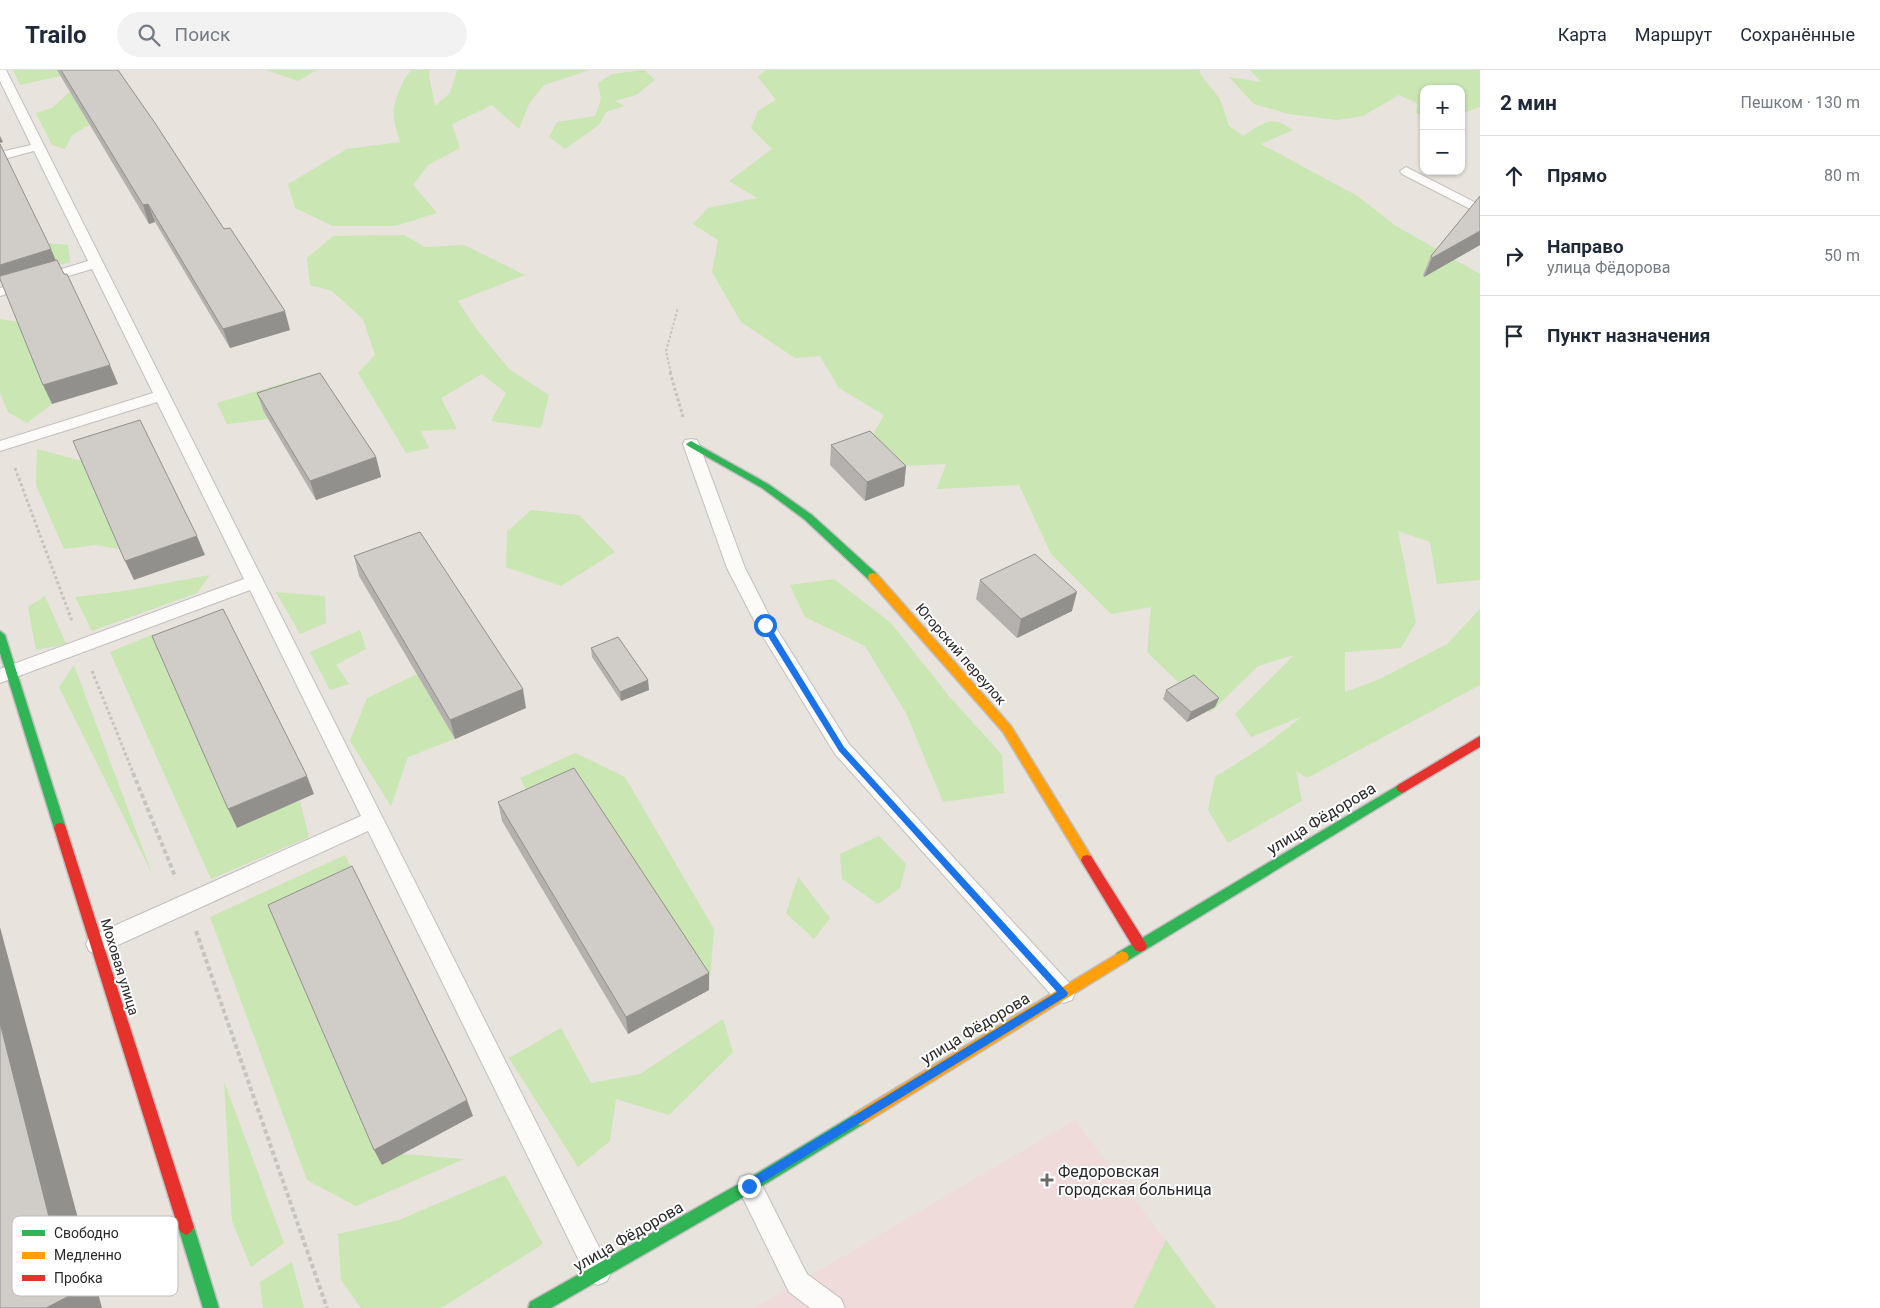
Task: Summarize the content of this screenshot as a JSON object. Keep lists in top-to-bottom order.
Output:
{
  "streets": {
    "street": ["Югорский переулок", "улица Фёдорова", "Моховая улица"]
  },
  "crossings": [
    ["Югорский переулок", "улица Фёдорова"]
  ],
  "places": {
    "health": ["Федоровская городская больница"]
  },
  "legend": ["Свободно", "Медленно", "Пробка"],
  "page": {
    "header": "Trailo",
    "search": "Поиск",
    "nav": ["Карта", "Маршрут", "Сохранённые"],
    "heading": ["2 мин", "Пешком · 130 m"],
    "map_buttons": ["+", "−"],
    "list": [
      ["Прямо", "80 m"],
      ["Направо", "улица Фёдорова", "50 m"],
      "Пункт назначения"
    ]
  }
}
